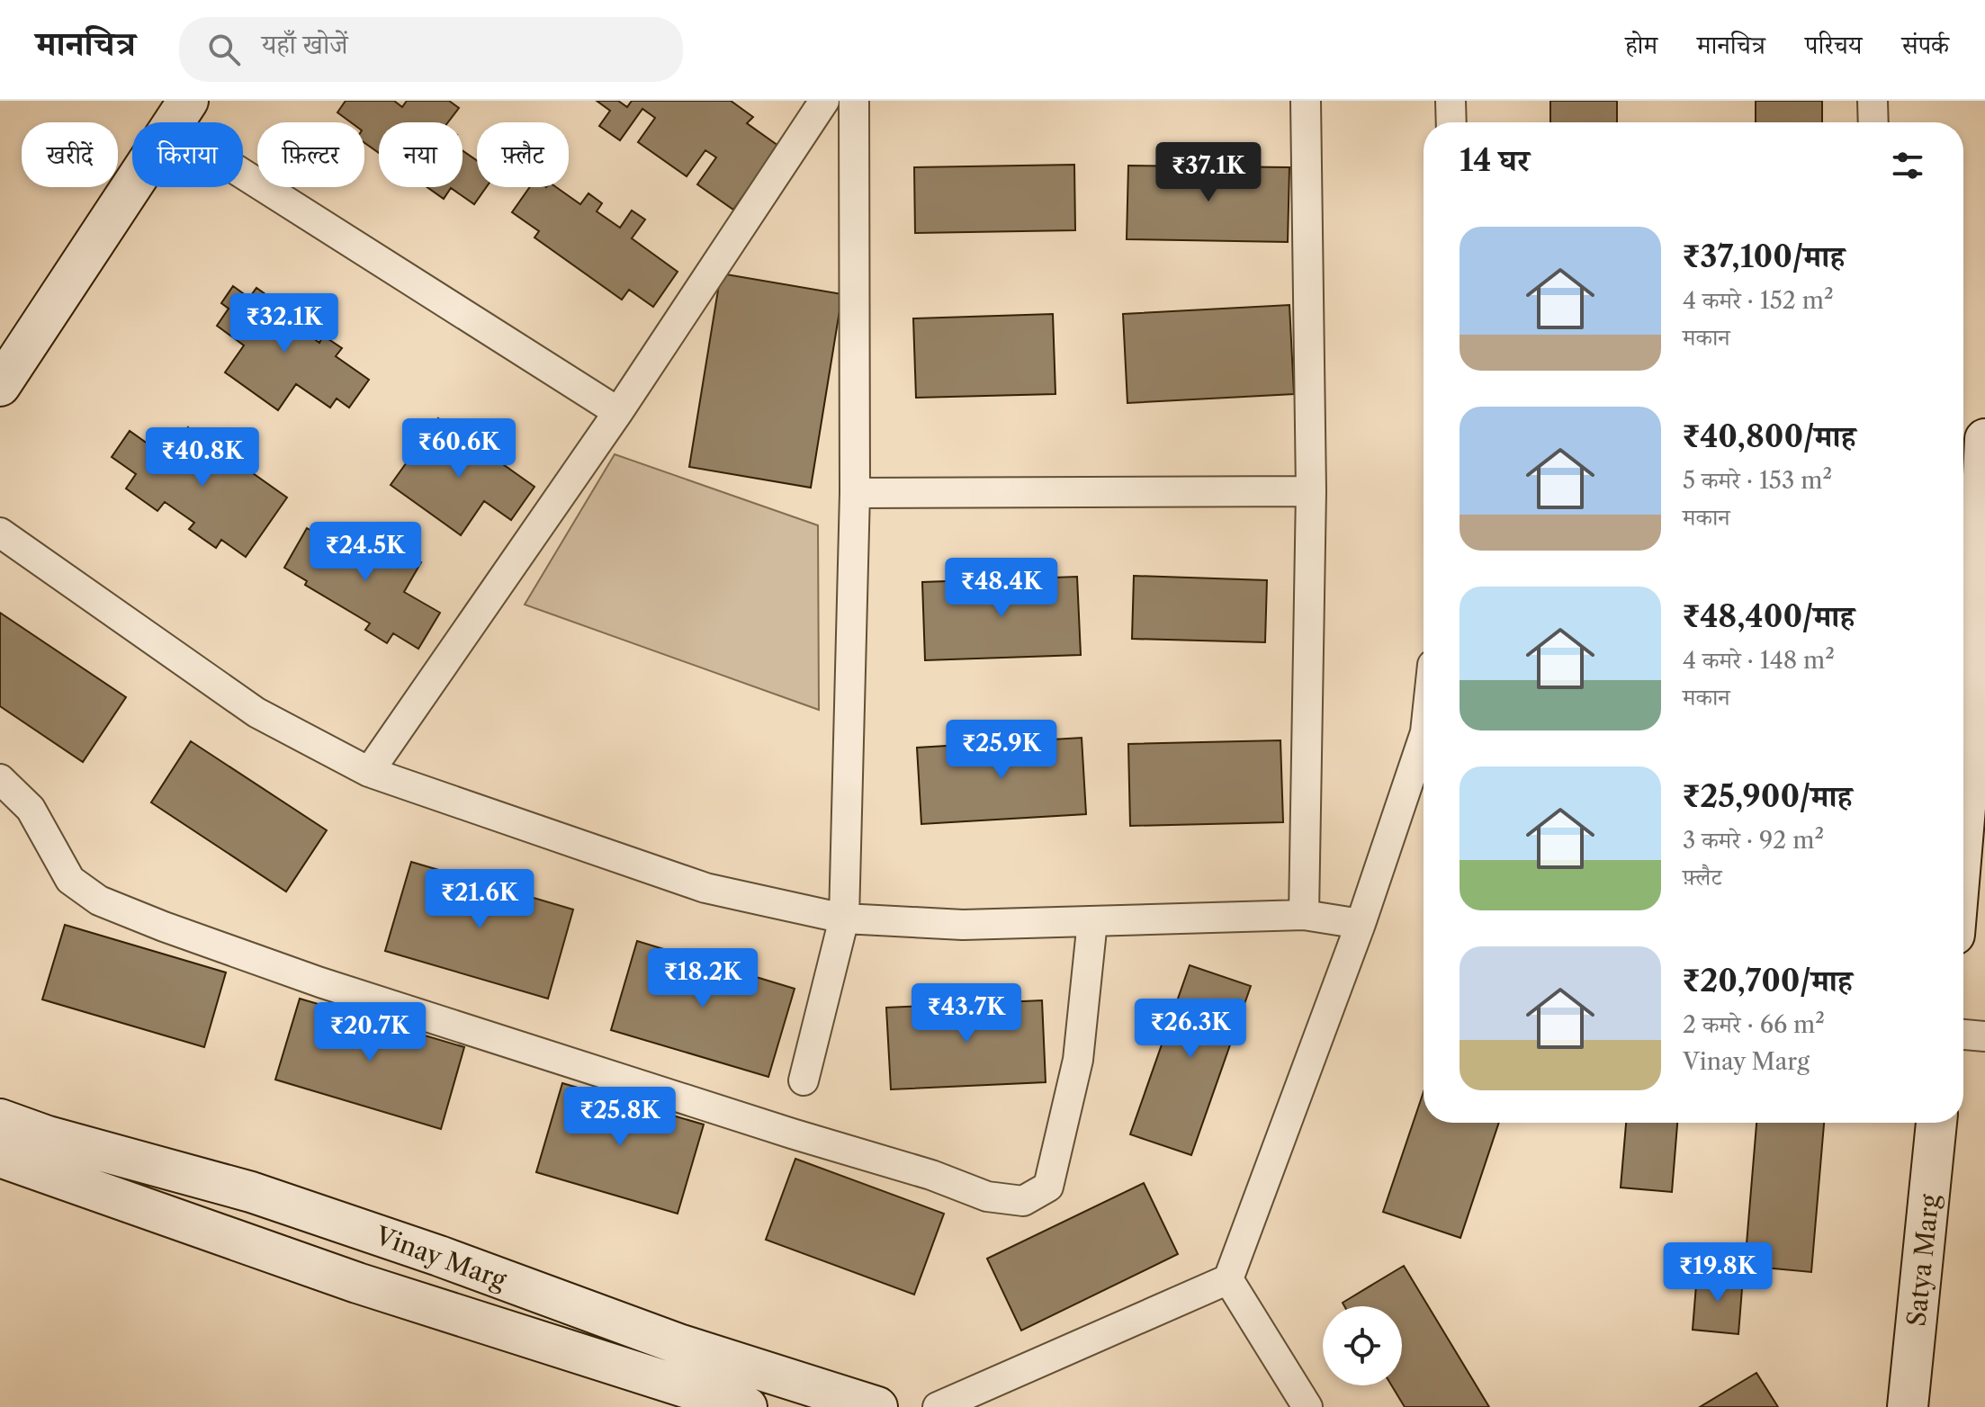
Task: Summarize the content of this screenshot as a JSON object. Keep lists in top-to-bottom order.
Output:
{
  "streets": {
    "main road": ["Vinay Marg", "Satya Marg"]
  },
  "page": {
    "header": "मानचित्र",
    "search": "यहाँ खोजें",
    "nav": [
      "होम",
      "मानचित्र",
      "परिचय",
      "संपर्क"
    ],
    "chip": [
      "खरीदें",
      "किराया",
      "फ़िल्टर",
      "नया",
      "फ़्लैट"
    ],
    "heading": "14 घर",
    "price": [
      "₹37.1K",
      "₹32.1K",
      "₹60.6K",
      "₹40.8K",
      "₹24.5K",
      "₹48.4K",
      "₹25.9K",
      "₹21.6K",
      "₹18.2K",
      "₹43.7K",
      "₹26.3K",
      "₹20.7K",
      "₹25.8K",
      "₹19.8K"
    ],
    "list": [
      {
        "name": "₹37,100/माह",
        "note": "4 कमरे · 152 m² · मकान"
      },
      {
        "name": "₹40,800/माह",
        "note": "5 कमरे · 153 m² · मकान"
      },
      {
        "name": "₹48,400/माह",
        "note": "4 कमरे · 148 m² · मकान"
      },
      {
        "name": "₹25,900/माह",
        "note": "3 कमरे · 92 m² · फ़्लैट"
      },
      {
        "name": "₹20,700/माह",
        "note": "2 कमरे · 66 m² · Vinay Marg"
      }
    ]
  }
}
